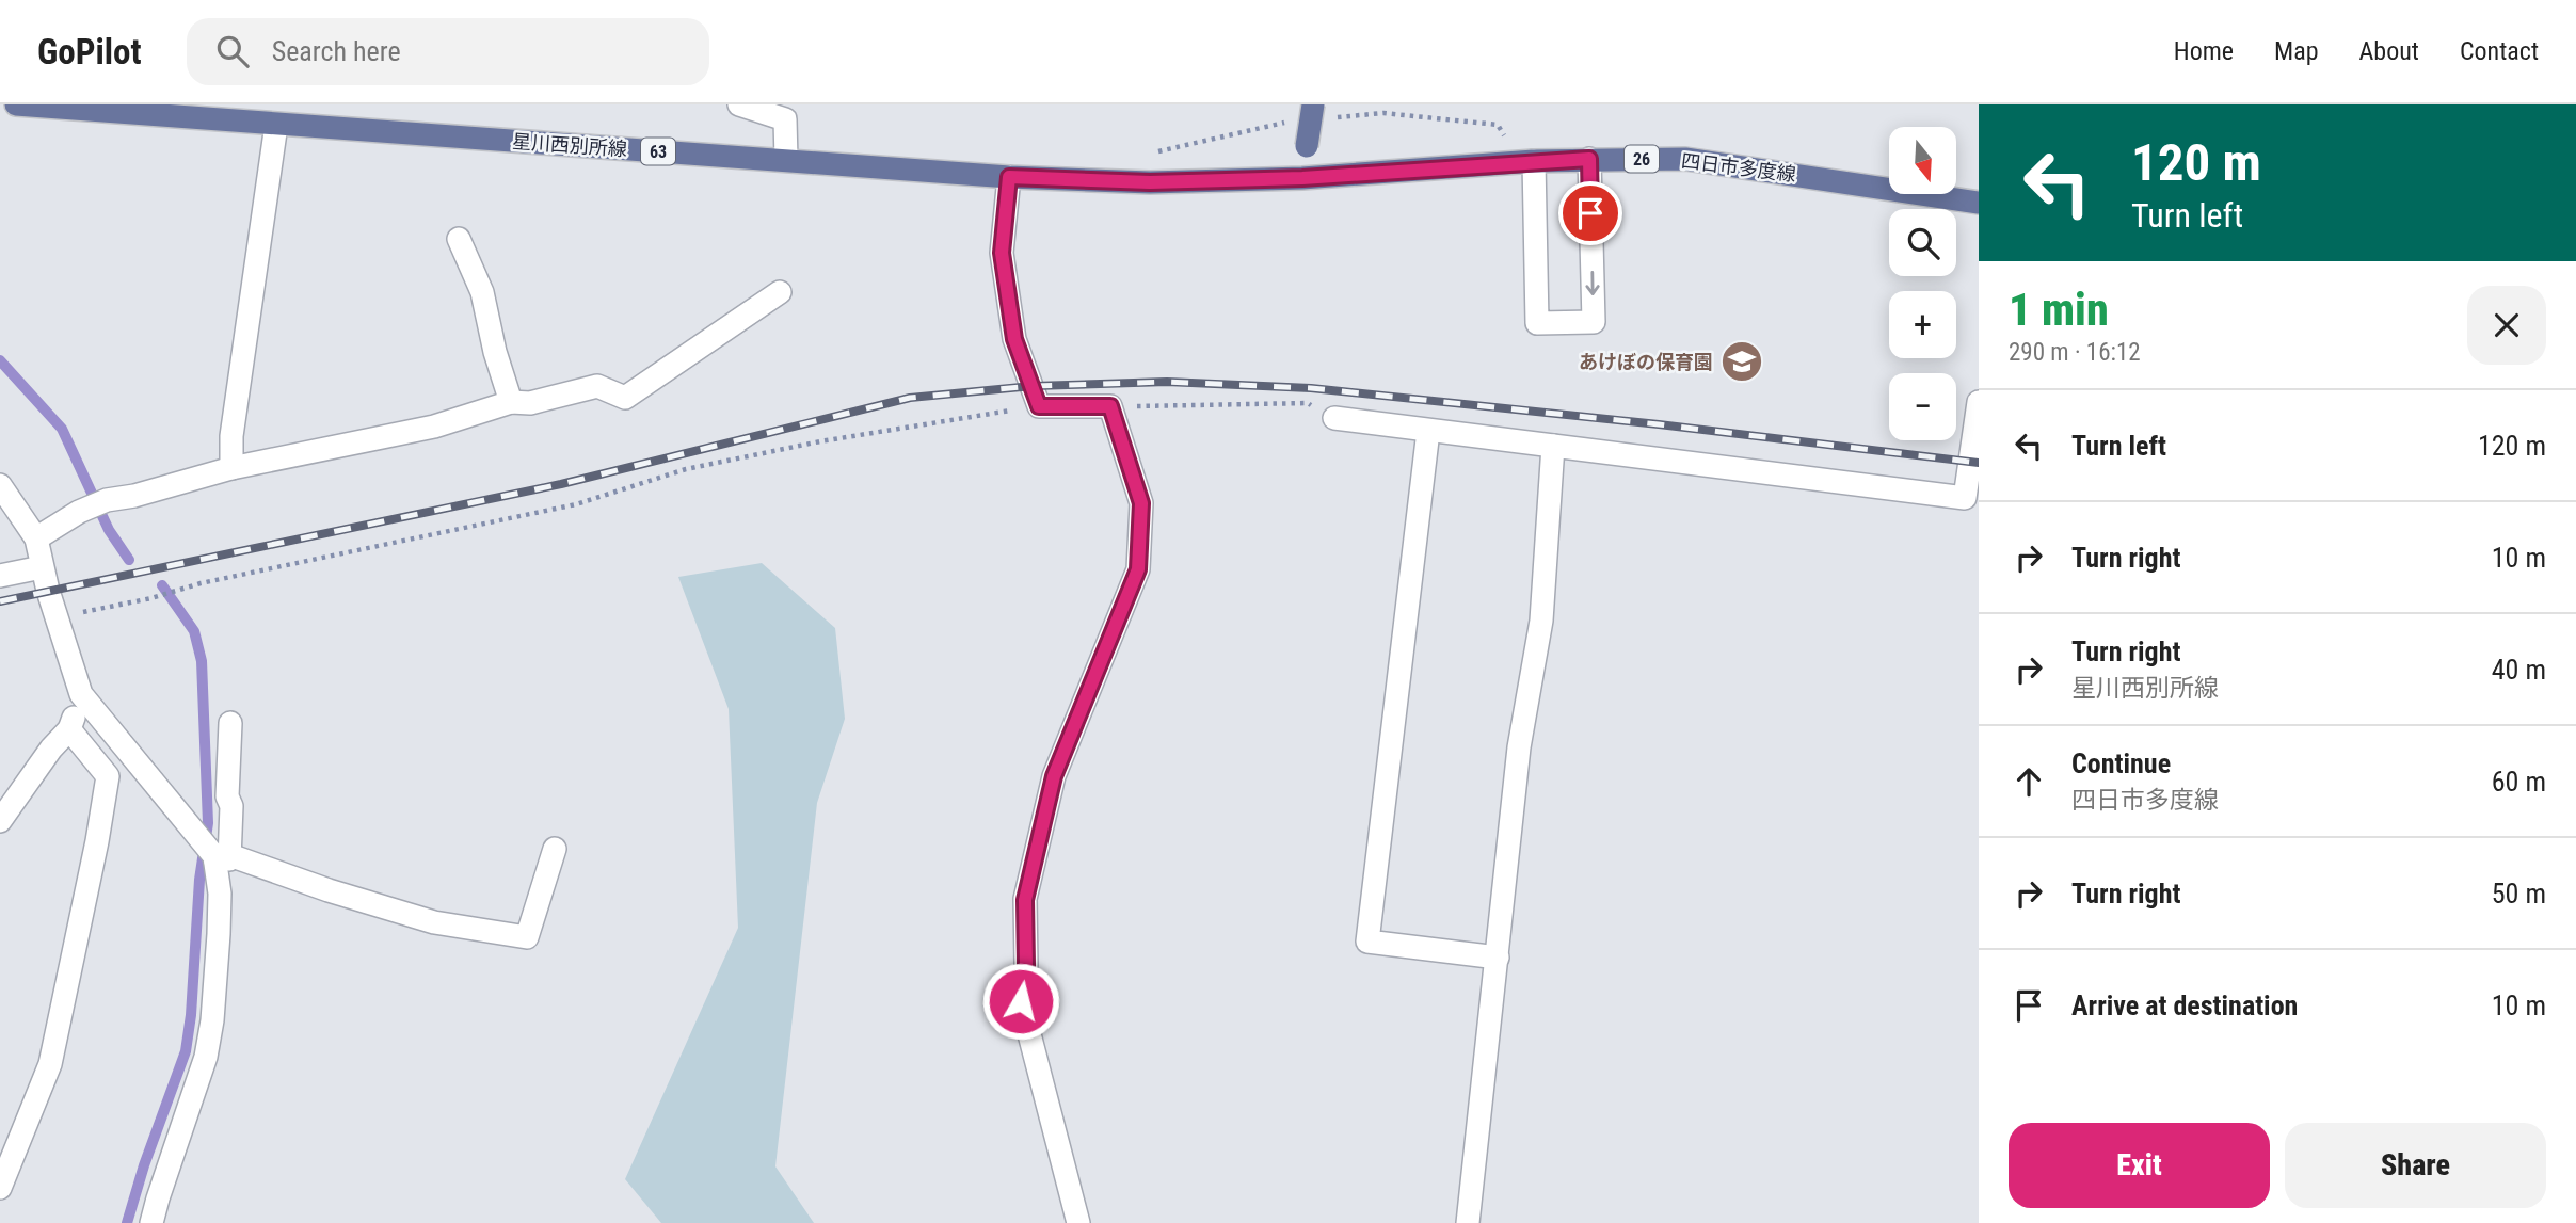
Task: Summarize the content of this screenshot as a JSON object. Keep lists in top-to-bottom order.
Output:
{
  "streets": {
    "main road": [
      "星川西別所線",
      "63",
      "26",
      "四日市多度線"
    ]
  },
  "crossings": [
    ["星川西別所線", "四日市多度線"]
  ],
  "places": {
    "school or university": ["あけぼの保育園"]
  },
  "north": "bottom",
  "page": {
    "header": "GoPilot",
    "search": "Search here",
    "nav": [
      "Home",
      "Map",
      "About",
      "Contact"
    ],
    "turn": ["120 m", "Turn left"],
    "map_buttons": ["+", "−"],
    "heading": ["1 min", "290 m · 16:12"],
    "list": [
      {
        "name": "Turn left",
        "value": "120 m"
      },
      {
        "name": "Turn right",
        "value": "10 m"
      },
      {
        "name": "Turn right",
        "note": "星川西別所線",
        "value": "40 m"
      },
      {
        "name": "Continue",
        "note": "四日市多度線",
        "value": "60 m"
      },
      {
        "name": "Turn right",
        "value": "50 m"
      },
      {
        "name": "Arrive at destination",
        "value": "10 m"
      }
    ],
    "buttons": ["Exit", "Share"]
  }
}
